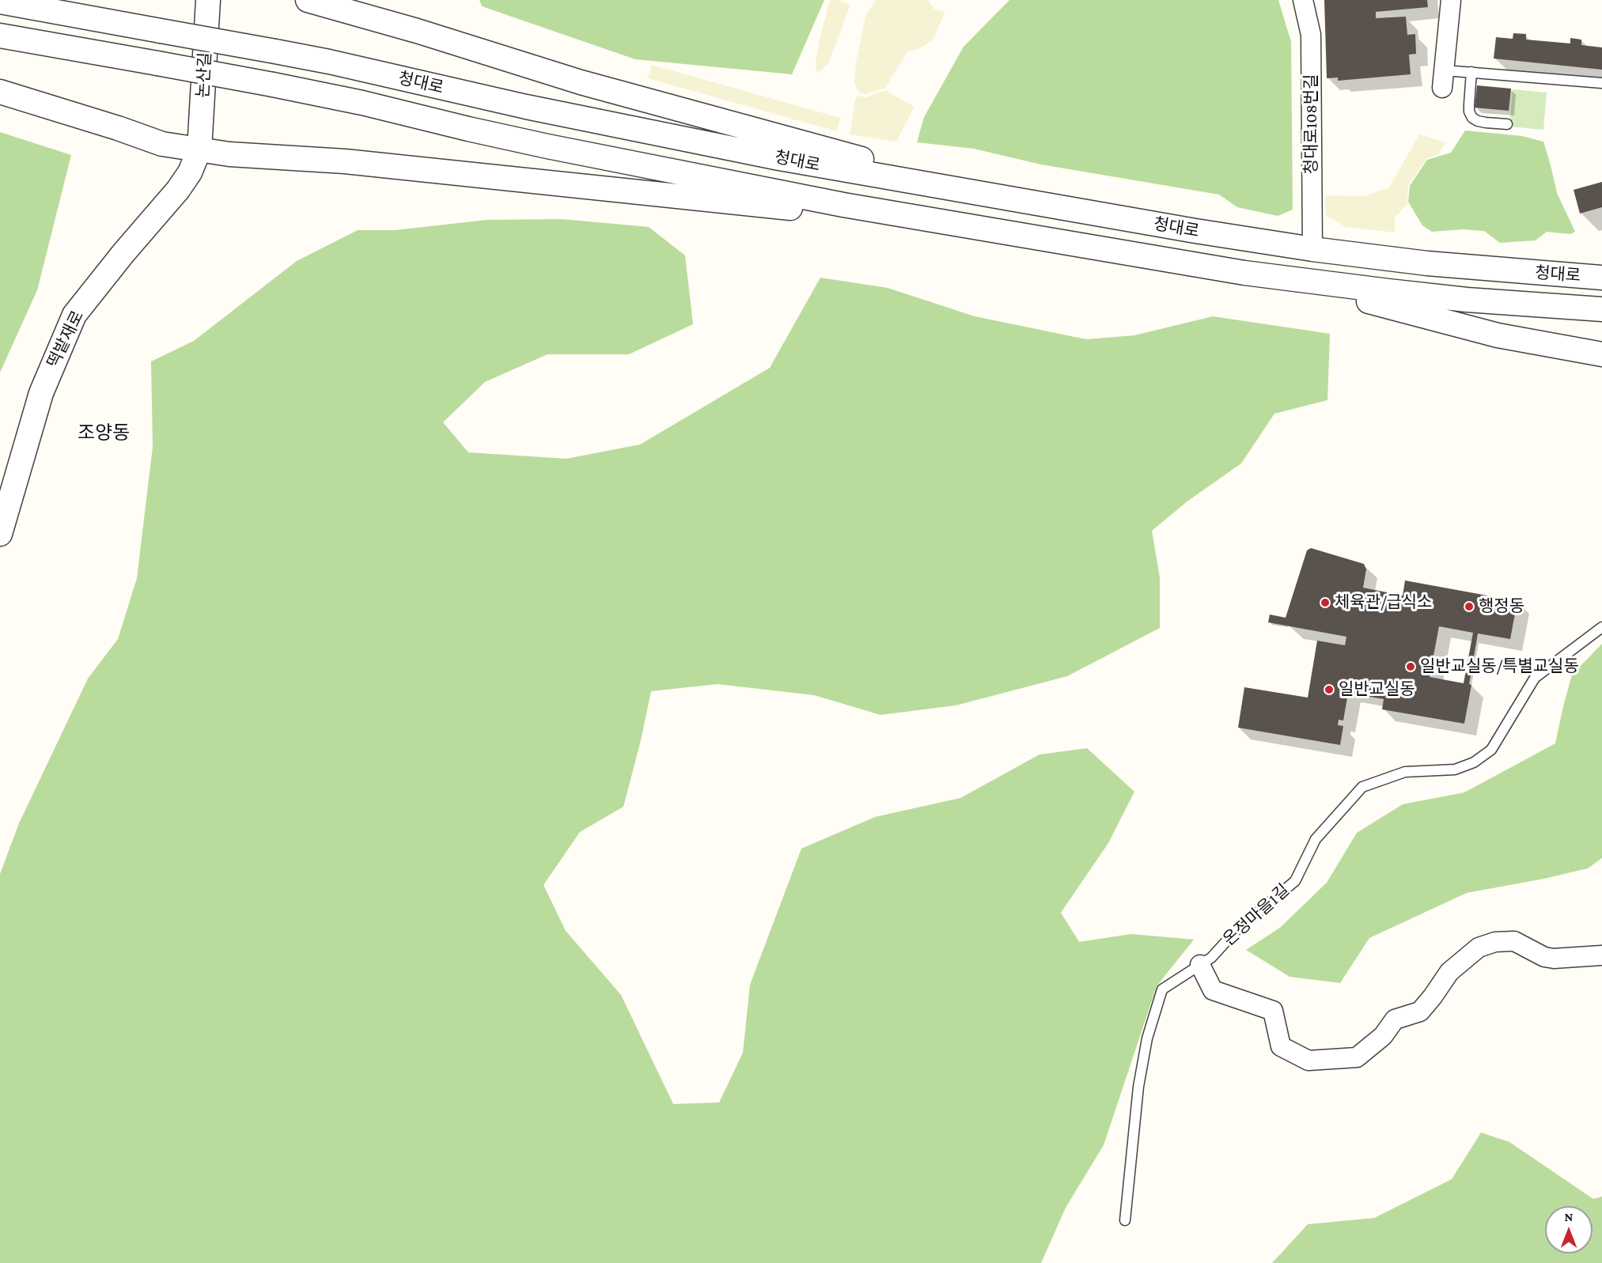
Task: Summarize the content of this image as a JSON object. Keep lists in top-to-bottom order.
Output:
{
  "streets": {
    "street": [
      "논산길",
      "청대로",
      "청대로108번길",
      "떡밭재로"
    ],
    "lane": ["온정마을1길"]
  },
  "crossings": [
    ["논산길", "떡밭재로"],
    ["청대로", "청대로108번길"]
  ],
  "districts": ["조양동"],
  "places": [
    "체육관/급식소",
    "행정동",
    "일반교실동/특별교실동",
    "일반교실동"
  ],
  "north": "top"
}
